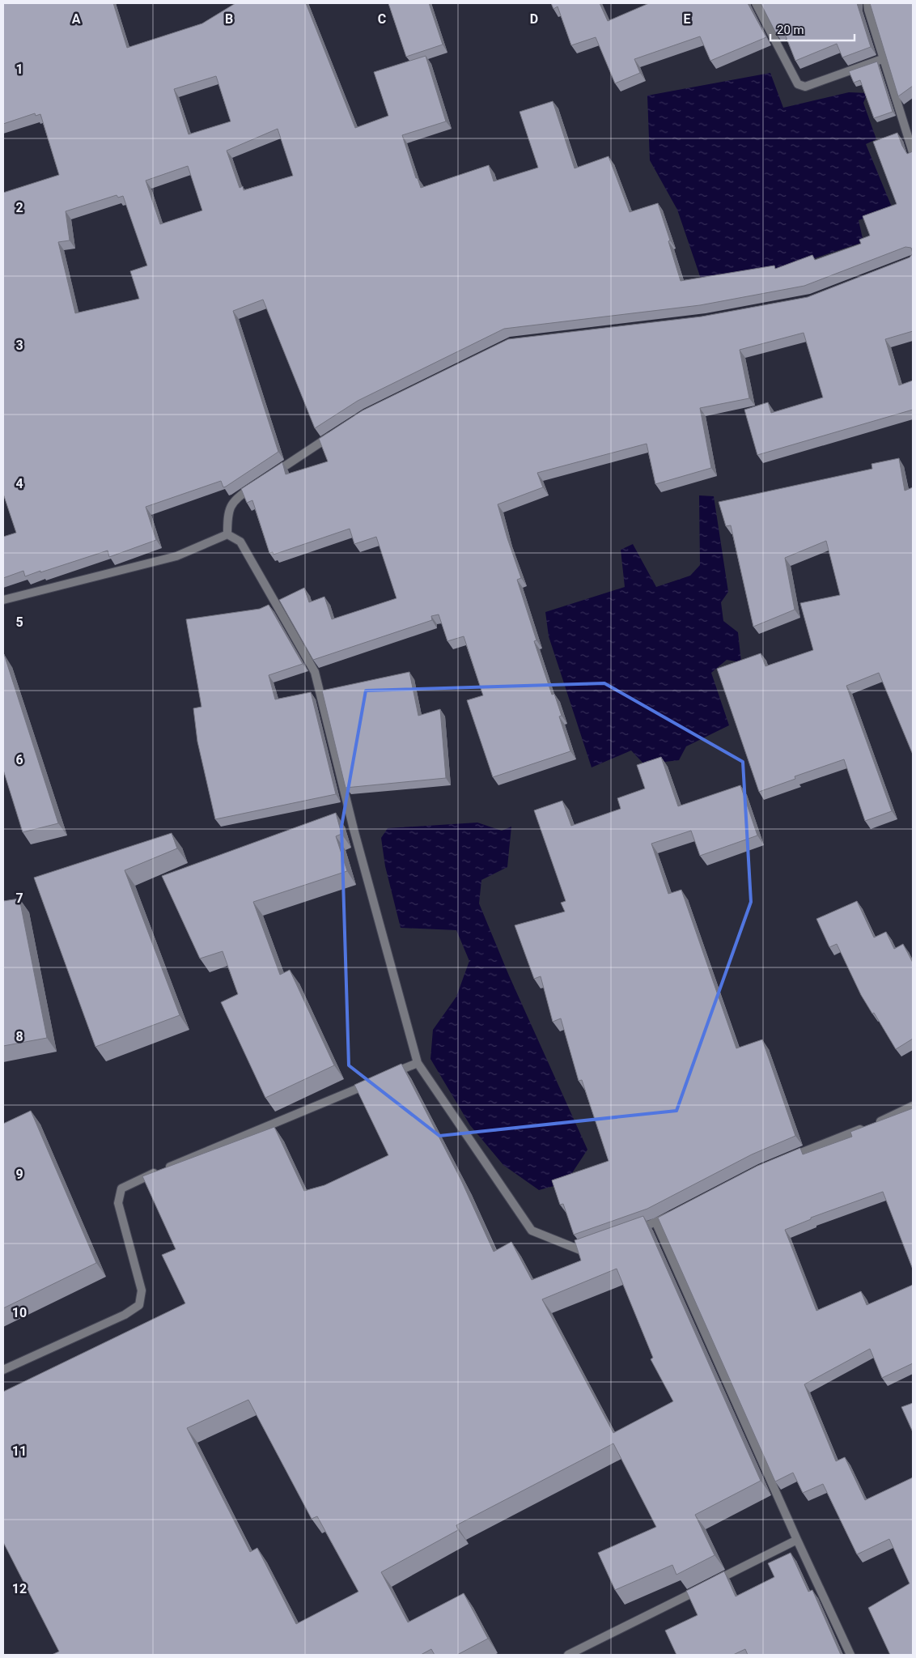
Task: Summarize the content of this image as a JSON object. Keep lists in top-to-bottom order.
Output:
{
  "scale_bar": "20 m",
  "grid": {
    "columns": [
      "A",
      "B",
      "C",
      "D",
      "E"
    ],
    "rows": [
      "1",
      "2",
      "3",
      "4",
      "5",
      "6",
      "7",
      "8",
      "9",
      "10",
      "11",
      "12"
    ]
  }
}
